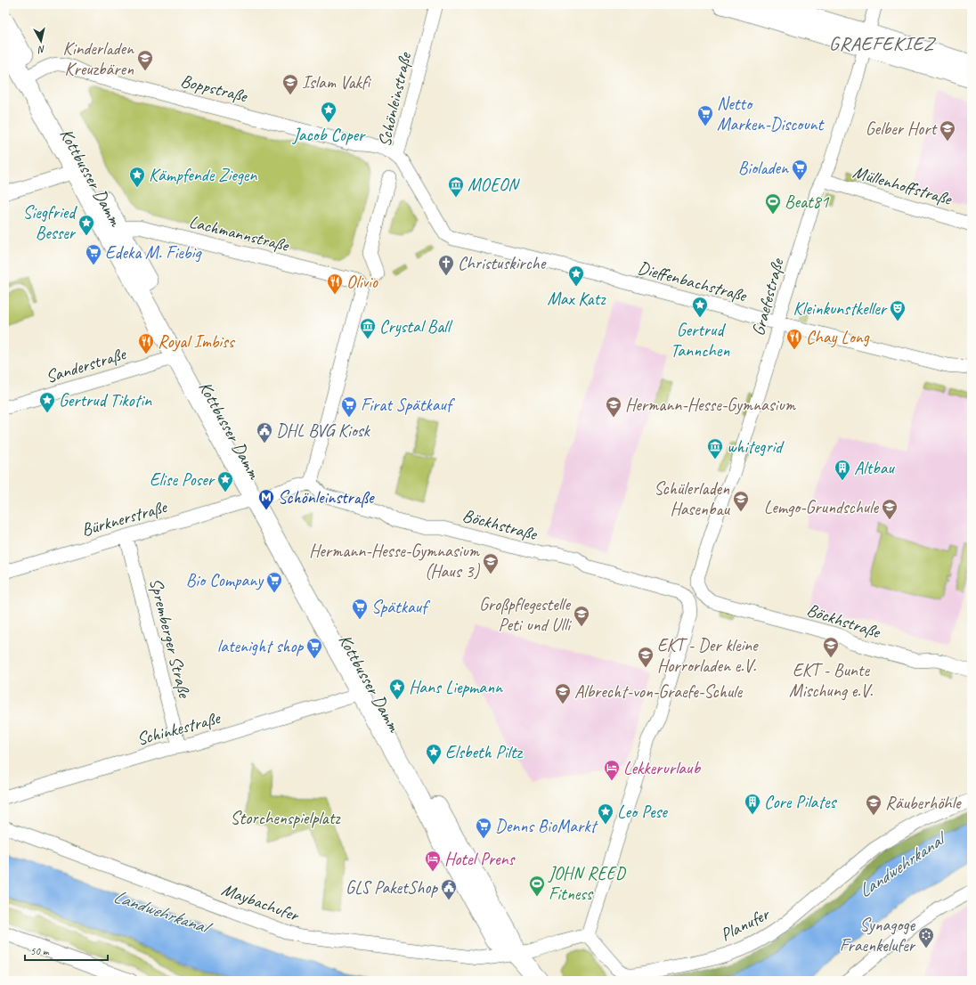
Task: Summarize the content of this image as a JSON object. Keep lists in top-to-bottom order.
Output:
{
  "streets": {
    "main road": ["Kottbusser Damm"],
    "street": [
      "Boppstraße",
      "Schönleinstraße",
      "Müllenhoffstraße",
      "Lachmannstraße",
      "Dieffenbachstraße",
      "Graefestraße",
      "Sanderstraße",
      "Bürknerstraße",
      "Böckhstraße",
      "Spremberger Straße",
      "Schinkestraße",
      "Maybachufer",
      "Planufer"
    ]
  },
  "crossings": [
    ["Boppstraße", "Schönleinstraße"],
    ["Boppstraße", "Kottbusser Damm"],
    ["Schönleinstraße", "Dieffenbachstraße"],
    ["Kottbusser Damm", "Lachmannstraße"],
    ["Kottbusser Damm", "Sanderstraße"],
    ["Kottbusser Damm", "Bürknerstraße"],
    ["Kottbusser Damm", "Schinkestraße"],
    ["Kottbusser Damm", "Maybachufer"],
    ["Müllenhoffstraße", "Graefestraße"],
    ["Lachmannstraße", "Böckhstraße"],
    ["Dieffenbachstraße", "Graefestraße"],
    ["Graefestraße", "Böckhstraße"],
    ["Bürknerstraße", "Spremberger Straße"],
    ["Böckhstraße", "Planufer"],
    ["Spremberger Straße", "Schinkestraße"]
  ],
  "districts": ["GRAEFEKIEZ"],
  "water": ["Landwehrkanal"],
  "parks": ["Storchenspielplatz"],
  "places": {
    "school or university": [
      "Kinderladen Kreuzbären",
      "Islam Vakfi",
      "Gelber Hort",
      "Hermann-Hesse-Gymnasium",
      "Schülerladen Hasenbau",
      "Lemgo-Grundschule",
      "Hermann-Hesse-Gymnasium (Haus 3)",
      "Großpflegestelle Peti und Ulli",
      "EKT - Bunte Mischung e.V.",
      "EKT - Der kleine Horrorladen e.V.",
      "Albrecht-von-Graefe-Schule",
      "Räuberhöhle"
    ],
    "place": [
      "Jacob Coper",
      "Kämpfende Ziegen",
      "Siegfried Besser",
      "Max Katz",
      "Gertrud Tannchen",
      "Gertrud Tikotin",
      "Elise Poser",
      "Hans Liepmann",
      "Elsbeth Piltz",
      "Leo Pese"
    ],
    "supermarket": [
      "Netto Marken-Discount",
      "Bioladen",
      "Edeka M. Fiebig",
      "Firat Spätkauf",
      "Bio Company",
      "Spätkauf",
      "latenight shop",
      "Denns BioMarkt"
    ],
    "museum": ["MOEON", "Crystal Ball", "whitegrid"],
    "sports": ["Beat81", "JOHN REED Fitness"],
    "church": ["Christuskirche"],
    "restaurant": ["Olivio", "Chay Long", "Royal Imbiss"],
    "theatre": ["Kleinkunstkeller"],
    "public building": ["DHL BVG Kiosk", "GLS PaketShop"],
    "building": ["Altbau", "Core Pilates"],
    "metro station": ["Schönleinstraße"],
    "hotel": ["Lekkerurlaub", "Hotel Prens"],
    "synagogue": ["Synagoge Fraenkelufer"]
  },
  "scale_bar": "50 m",
  "north": "bottom"
}
